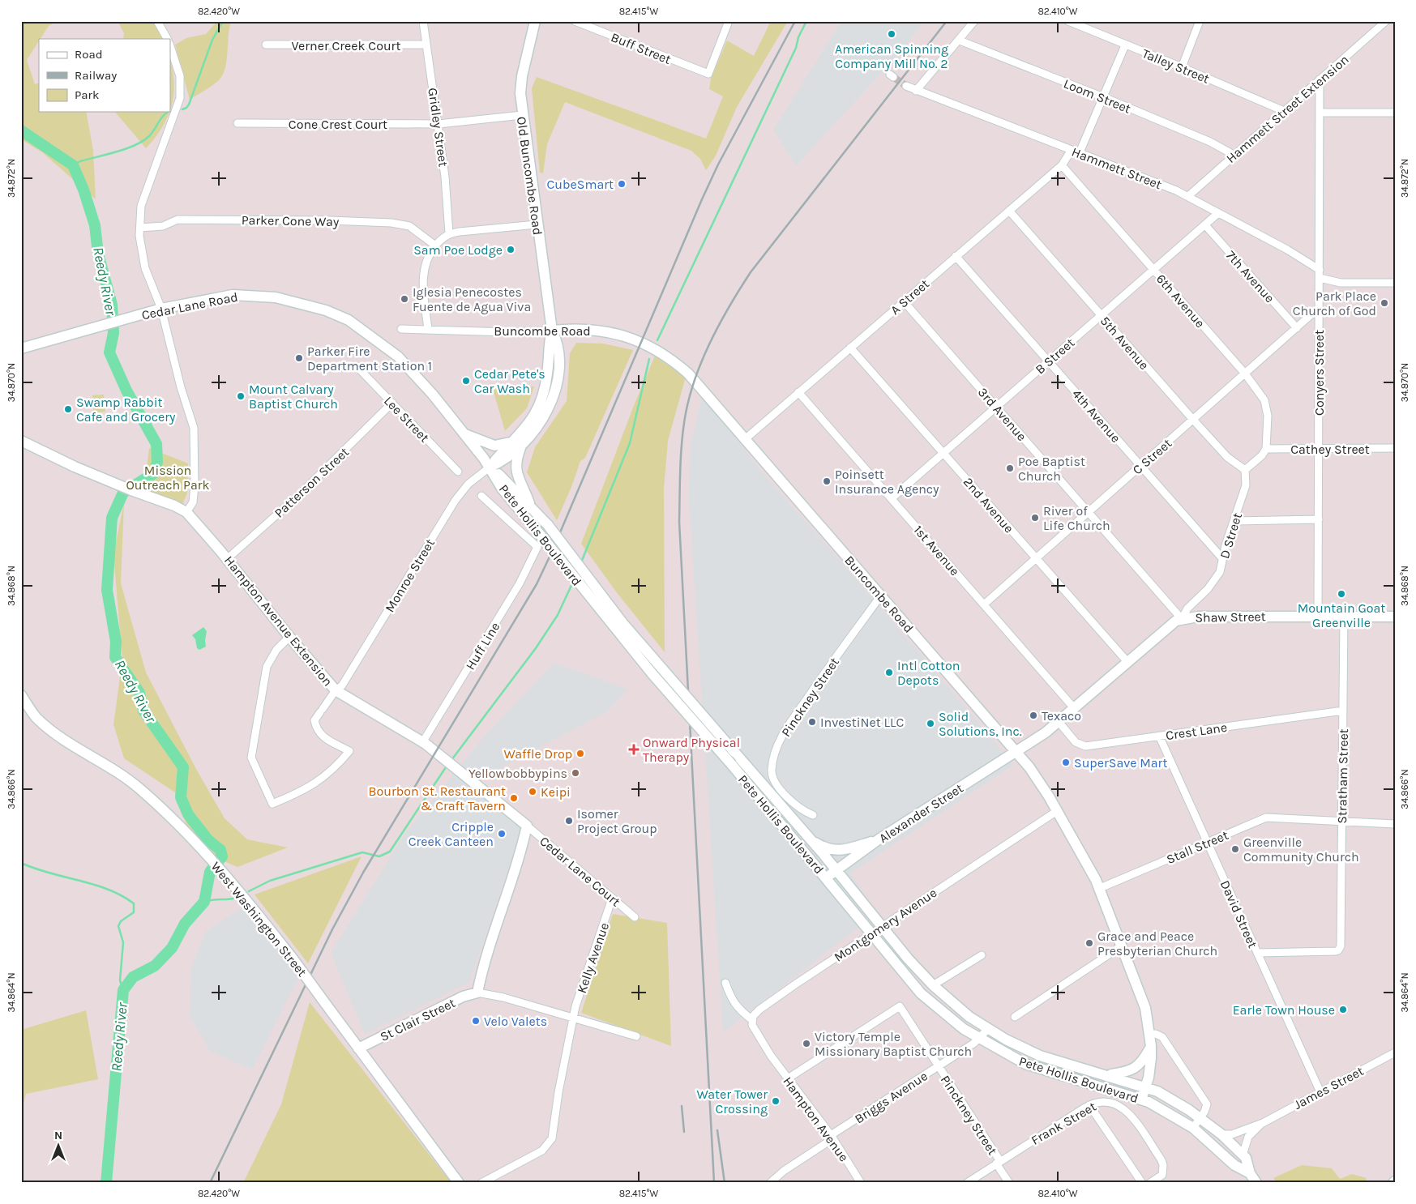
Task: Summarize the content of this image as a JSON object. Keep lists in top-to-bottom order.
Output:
{
  "streets": {
    "street": [
      "Verner Creek Court",
      "Buff Street",
      "Talley Street",
      "Loom Street",
      "Hammett Street Extension",
      "Cone Crest Court",
      "Gridley Street",
      "Hammett Street",
      "Old Buncombe Road",
      "Parker Cone Way",
      "7th Avenue",
      "A Street",
      "6th Avenue",
      "Cedar Lane Road",
      "Buncombe Road",
      "5th Avenue",
      "B Street",
      "Conyers Street",
      "3rd Avenue",
      "4th Avenue",
      "Lee Street",
      "Cathey Street",
      "C Street",
      "Patterson Street",
      "2nd Avenue",
      "Pete Hollis Boulevard",
      "D Street",
      "1st Avenue",
      "Monroe Street",
      "Shaw Street",
      "Hampton Avenue Extension",
      "Huff Line",
      "Pinckney Street",
      "Crest Lane",
      "Stratham Street",
      "Alexander Street",
      "Stall Street",
      "Cedar Lane Court",
      "David Street",
      "West Washington Street",
      "Montgomery Avenue",
      "Kelly Avenue",
      "St Clair Street",
      "James Street",
      "Briggs Avenue",
      "Hampton Avenue",
      "Frank Street"
    ]
  },
  "crossings": [
    ["Verner Creek Court", "Gridley Street"],
    ["Talley Street", "Hammett Street Extension"],
    ["Loom Street", "Hammett Street Extension"],
    ["Hammett Street Extension", "Hammett Street"],
    ["Hammett Street Extension", "Conyers Street"],
    ["Cone Crest Court", "Gridley Street"],
    ["Cone Crest Court", "Old Buncombe Road"],
    ["Hammett Street", "A Street"],
    ["Hammett Street", "B Street"],
    ["Hammett Street", "Conyers Street"],
    ["Old Buncombe Road", "Cedar Lane Road"],
    ["Old Buncombe Road", "Buncombe Road"],
    ["Old Buncombe Road", "Pete Hollis Boulevard"],
    ["Old Buncombe Road", "Monroe Street"],
    ["7th Avenue", "B Street"],
    ["7th Avenue", "C Street"],
    ["A Street", "6th Avenue"],
    ["A Street", "Buncombe Road"],
    ["A Street", "5th Avenue"],
    ["A Street", "3rd Avenue"],
    ["A Street", "4th Avenue"],
    ["A Street", "2nd Avenue"],
    ["A Street", "1st Avenue"],
    ["6th Avenue", "B Street"],
    ["6th Avenue", "Cathey Street"],
    ["6th Avenue", "C Street"],
    ["Cedar Lane Road", "Pete Hollis Boulevard"],
    ["Cedar Lane Road", "Monroe Street"],
    ["Buncombe Road", "Pete Hollis Boulevard"],
    ["Buncombe Road", "Shaw Street"],
    ["Buncombe Road", "Pinckney Street"],
    ["Buncombe Road", "Alexander Street"],
    ["Buncombe Road", "Stall Street"],
    ["Buncombe Road", "Montgomery Avenue"],
    ["5th Avenue", "B Street"],
    ["5th Avenue", "C Street"],
    ["5th Avenue", "D Street"],
    ["B Street", "3rd Avenue"],
    ["B Street", "4th Avenue"],
    ["B Street", "2nd Avenue"],
    ["B Street", "1st Avenue"],
    ["Conyers Street", "Cathey Street"],
    ["Conyers Street", "C Street"],
    ["Conyers Street", "Shaw Street"],
    ["3rd Avenue", "C Street"],
    ["3rd Avenue", "D Street"],
    ["3rd Avenue", "Shaw Street"],
    ["4th Avenue", "C Street"],
    ["4th Avenue", "D Street"],
    ["Lee Street", "Patterson Street"],
    ["C Street", "2nd Avenue"],
    ["C Street", "1st Avenue"],
    ["Patterson Street", "Hampton Avenue Extension"],
    ["2nd Avenue", "Shaw Street"],
    ["Pete Hollis Boulevard", "Monroe Street"],
    ["Pete Hollis Boulevard", "Alexander Street"],
    ["Pete Hollis Boulevard", "Montgomery Avenue"],
    ["Pete Hollis Boulevard", "James Street"],
    ["Pete Hollis Boulevard", "Briggs Avenue"],
    ["D Street", "Shaw Street"],
    ["1st Avenue", "Shaw Street"],
    ["Monroe Street", "Hampton Avenue Extension"],
    ["Shaw Street", "Crest Lane"],
    ["Shaw Street", "Stratham Street"],
    ["Shaw Street", "Alexander Street"],
    ["Hampton Avenue Extension", "Huff Line"],
    ["Hampton Avenue Extension", "Cedar Lane Court"],
    ["Pinckney Street", "Briggs Avenue"],
    ["Pinckney Street", "Hampton Avenue"],
    ["Pinckney Street", "Frank Street"],
    ["Crest Lane", "Stratham Street"],
    ["Crest Lane", "David Street"],
    ["Stratham Street", "Stall Street"],
    ["Stratham Street", "David Street"],
    ["Stall Street", "David Street"],
    ["Cedar Lane Court", "Kelly Avenue"],
    ["David Street", "James Street"],
    ["West Washington Street", "St Clair Street"],
    ["Montgomery Avenue", "Hampton Avenue"],
    ["Briggs Avenue", "Hampton Avenue"]
  ],
  "water": ["Reedy River"],
  "parks": ["Mission Outreach Park"],
  "places": {
    "other": [
      "American Spinning Company Mill No. 2",
      "CubeSmart",
      "Sam Poe Lodge",
      "Iglesia Penecostes Fuente de Agua Viva",
      "Park Place Church of God",
      "Parker Fire Department Station 1",
      "Cedar Pete's Car Wash",
      "Mount Calvary Baptist Church",
      "Swamp Rabbit Cafe and Grocery",
      "Poe Baptist Church",
      "Poinsett Insurance Agency",
      "River of Life Church",
      "Mountain Goat Greenville",
      "Intl Cotton Depots",
      "Texaco",
      "InvestiNet LLC",
      "Solid Solutions, Inc.",
      "Waffle Drop",
      "SuperSave Mart",
      "Yellowbobbypins",
      "Keipi",
      "Bourbon St. Restaurant & Craft Tavern",
      "Isomer Project Group",
      "Cripple Creek Canteen",
      "Greenville Community Church",
      "Grace and Peace Presbyterian Church",
      "Earle Town House",
      "Velo Valets",
      "Victory Temple Missionary Baptist Church",
      "Water Tower Crossing"
    ],
    "health": ["Onward Physical Therapy"]
  },
  "legend": ["Road", "Railway", "Park"],
  "north": "top",
  "coordinates": [
    "82.420°W",
    "82.415°W",
    "82.410°W",
    "34.872°N",
    "34.870°N",
    "34.868°N",
    "34.866°N",
    "34.864°N"
  ]
}
